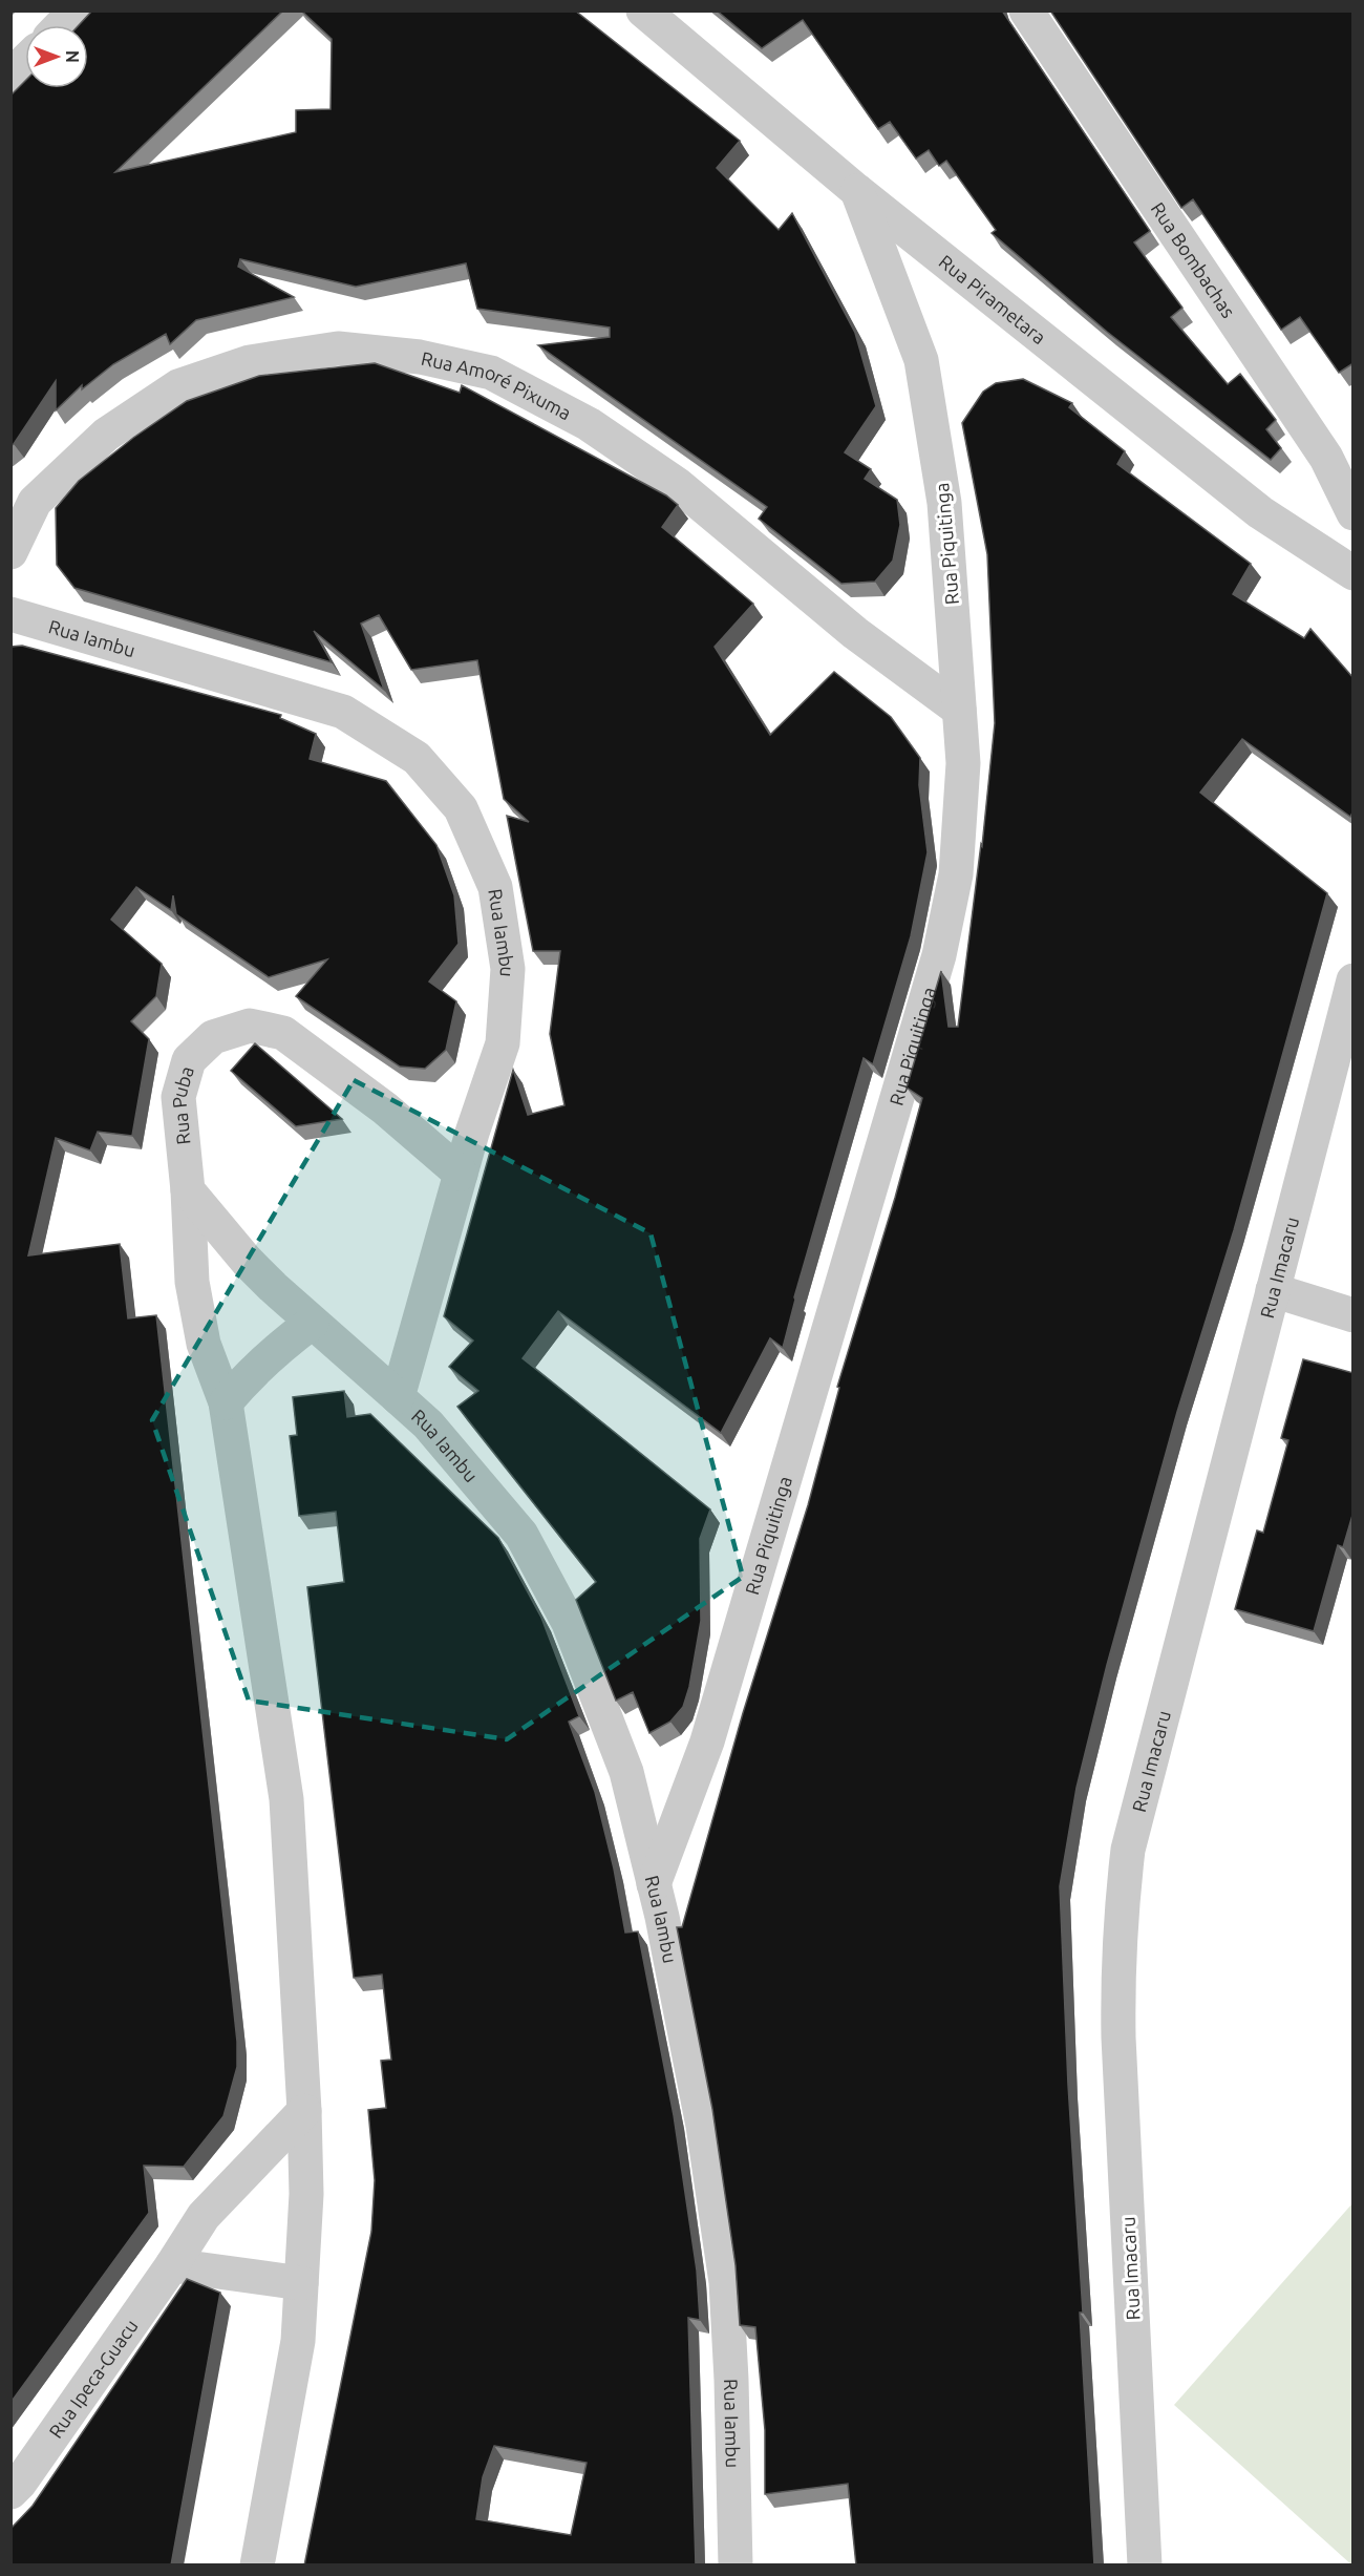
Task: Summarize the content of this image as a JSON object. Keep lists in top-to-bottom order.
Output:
{
  "streets": {
    "street": [
      "Rua Bombachas",
      "Rua Pirametara",
      "Rua Amoré Pixuma",
      "Rua Piquitinga",
      "Rua Iambu",
      "Rua Puba",
      "Rua Imacaru",
      "Rua Ipeca-Guacu"
    ]
  },
  "crossings": [
    ["Rua Pirametara", "Rua Piquitinga"],
    ["Rua Amoré Pixuma", "Rua Piquitinga"],
    ["Rua Piquitinga", "Rua Iambu"],
    ["Rua Iambu", "Rua Puba"],
    ["Rua Puba", "Rua Ipeca-Guacu"]
  ],
  "north": "right"
}
